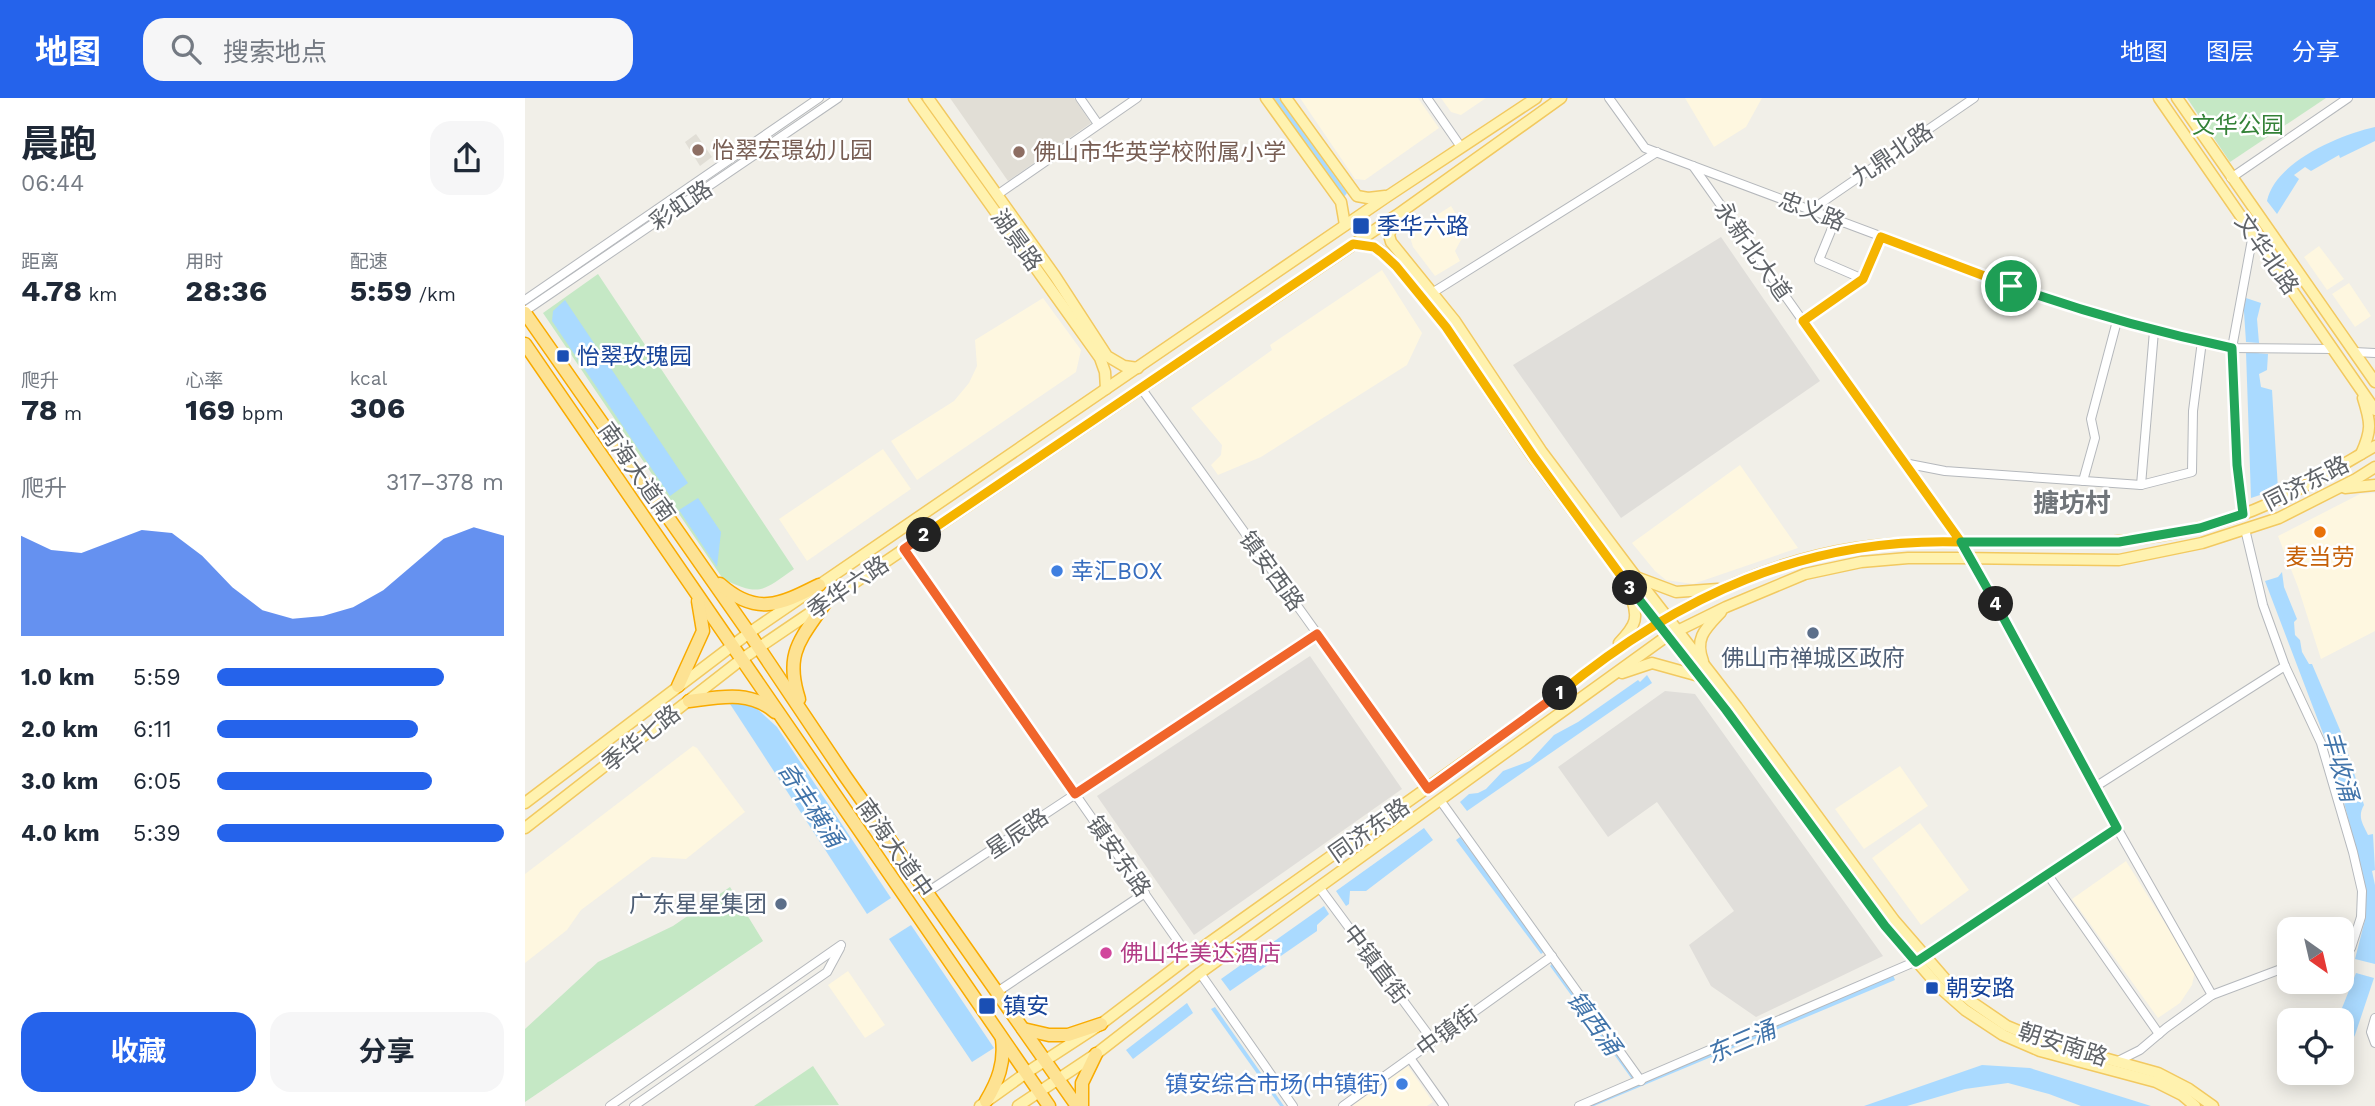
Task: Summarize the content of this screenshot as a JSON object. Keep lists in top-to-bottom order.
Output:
{
  "streets": {
    "highway": ["南海大道南", "南海大道中"],
    "main road": [
      "湖景路",
      "文华北路",
      "同济东路",
      "季华六路",
      "季华七路",
      "朝安南路"
    ],
    "street": [
      "九鼎北路",
      "彩虹路",
      "忠义路",
      "永新北大道",
      "镇安西路",
      "星辰路",
      "镇安东路",
      "中镇直街",
      "中镇街"
    ]
  },
  "crossings": [
    ["九鼎北路", "忠义路"],
    ["彩虹路", "南海大道南"],
    ["忠义路", "永新北大道"],
    ["忠义路", "文华北路"],
    ["湖景路", "季华六路"],
    ["永新北大道", "同济东路"],
    ["南海大道南", "季华六路"],
    ["南海大道南", "季华七路"],
    ["南海大道南", "南海大道中"],
    ["同济东路", "镇安西路"],
    ["同济东路", "南海大道中"],
    ["同济东路", "镇安东路"],
    ["同济东路", "中镇直街"],
    ["同济东路", "朝安南路"],
    ["镇安西路", "季华六路"],
    ["镇安西路", "星辰路"],
    ["季华六路", "季华七路"],
    ["季华六路", "南海大道中"],
    ["季华六路", "镇安东路"],
    ["季华六路", "朝安南路"],
    ["季华七路", "南海大道中"],
    ["星辰路", "南海大道中"],
    ["星辰路", "镇安东路"],
    ["中镇直街", "中镇街"]
  ],
  "districts": ["搪坊村"],
  "water": [
    "丰收涌",
    "奇丰横涌",
    "镇西涌",
    "东三涌"
  ],
  "parks": ["文华公园"],
  "places": {
    "other": [
      "怡翠宏璟幼儿园",
      "佛山市华英学校附属小学",
      "麦当劳",
      "幸汇BOX",
      "佛山市禅城区政府",
      "广东星星集团",
      "佛山华美达酒店",
      "镇安综合市场(中镇街)"
    ],
    "transit": [
      "季华六路",
      "怡翠玫瑰园",
      "朝安路",
      "镇安"
    ]
  },
  "north": "bottom right",
  "page": {
    "header": "地图",
    "search": "搜索地点",
    "nav": ["地图", "图层", "分享"],
    "heading": ["晨跑", "06:44"],
    "stats": [
      ["距离", "4.78 km"],
      ["用时", "28:36"],
      ["配速", "5:59 /km"],
      ["爬升", "78 m"],
      ["心率", "169 bpm"],
      ["kcal", "306"]
    ],
    "chart": ["爬升", "317–378 m"],
    "pins": [
      "2",
      "3",
      "4",
      "1"
    ],
    "list": [
      {
        "name": "1.0 km",
        "note": "5:59"
      },
      {
        "name": "2.0 km",
        "note": "6:11"
      },
      {
        "name": "3.0 km",
        "note": "6:05"
      },
      {
        "name": "4.0 km",
        "note": "5:39"
      }
    ],
    "buttons": ["收藏", "分享"]
  }
}
